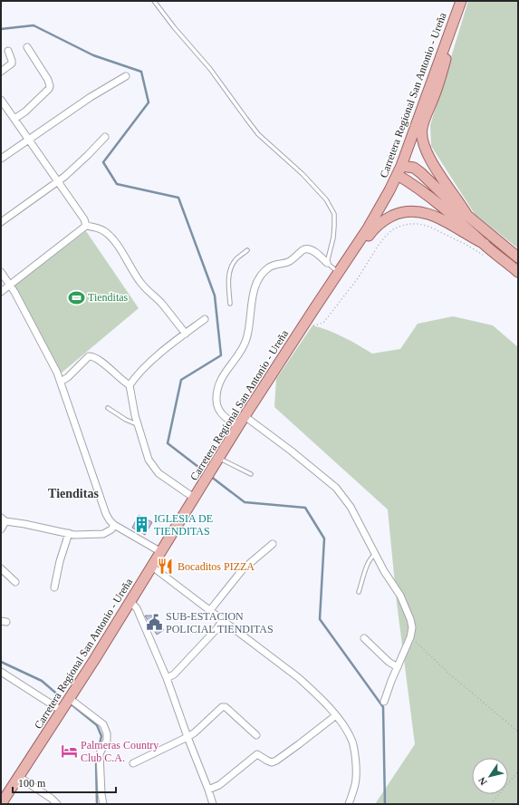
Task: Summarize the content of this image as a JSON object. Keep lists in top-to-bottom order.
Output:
{
  "streets": {
    "main road": ["Carretera Regional San Antonio - Ureña"]
  },
  "districts": ["Tienditas"],
  "places": {
    "sports": ["Tienditas"],
    "building": ["IGLESIA DE TIENDITAS"],
    "restaurant": ["Bocaditos PIZZA"],
    "public building": ["SUB-ESTACION POLICIAL TIENDITAS"],
    "hotel": ["Palmeras Country Club C.A."]
  },
  "scale_bar": "100 m",
  "north": "bottom left"
}
